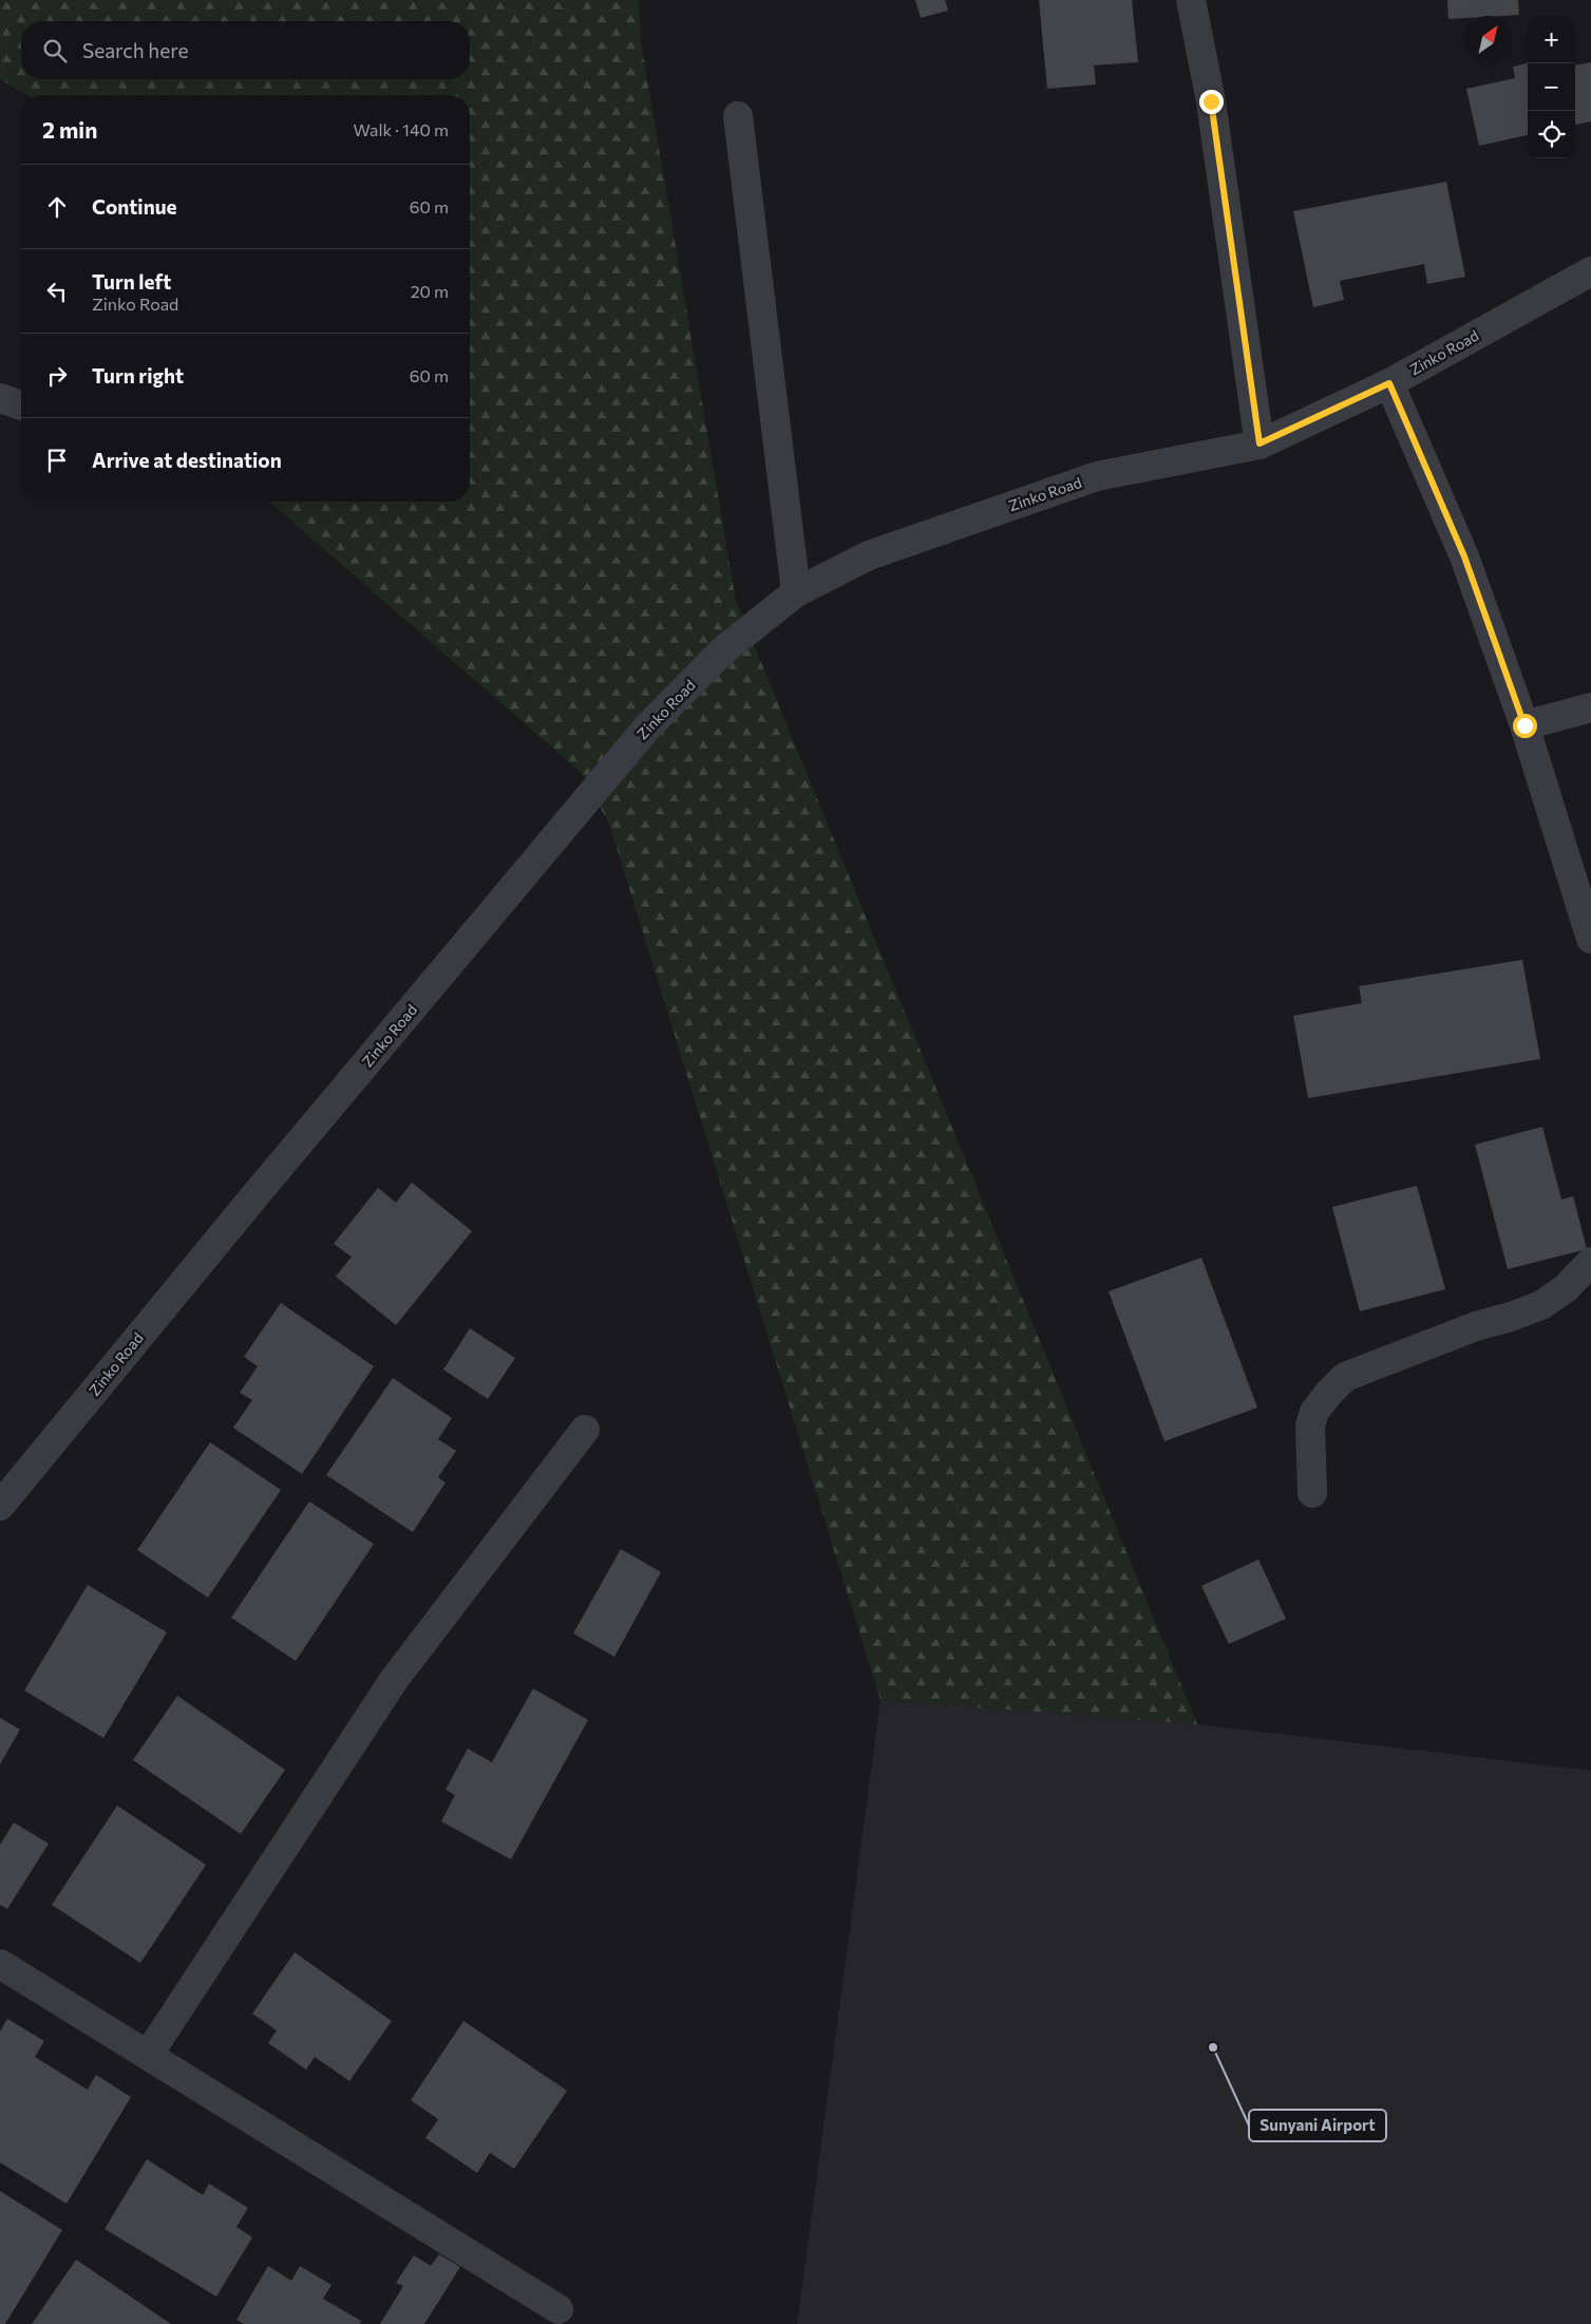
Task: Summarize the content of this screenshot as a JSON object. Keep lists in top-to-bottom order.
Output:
{
  "streets": {
    "street": ["Zinko Road"]
  },
  "places": ["Sunyani Airport"],
  "north": "top right",
  "page": {
    "map_buttons": ["+", "−"],
    "search": "Search here",
    "heading": ["2 min", "Walk · 140 m"],
    "list": [
      ["Continue", "60 m"],
      ["Turn left", "Zinko Road", "20 m"],
      ["Turn right", "60 m"],
      "Arrive at destination"
    ]
  }
}
